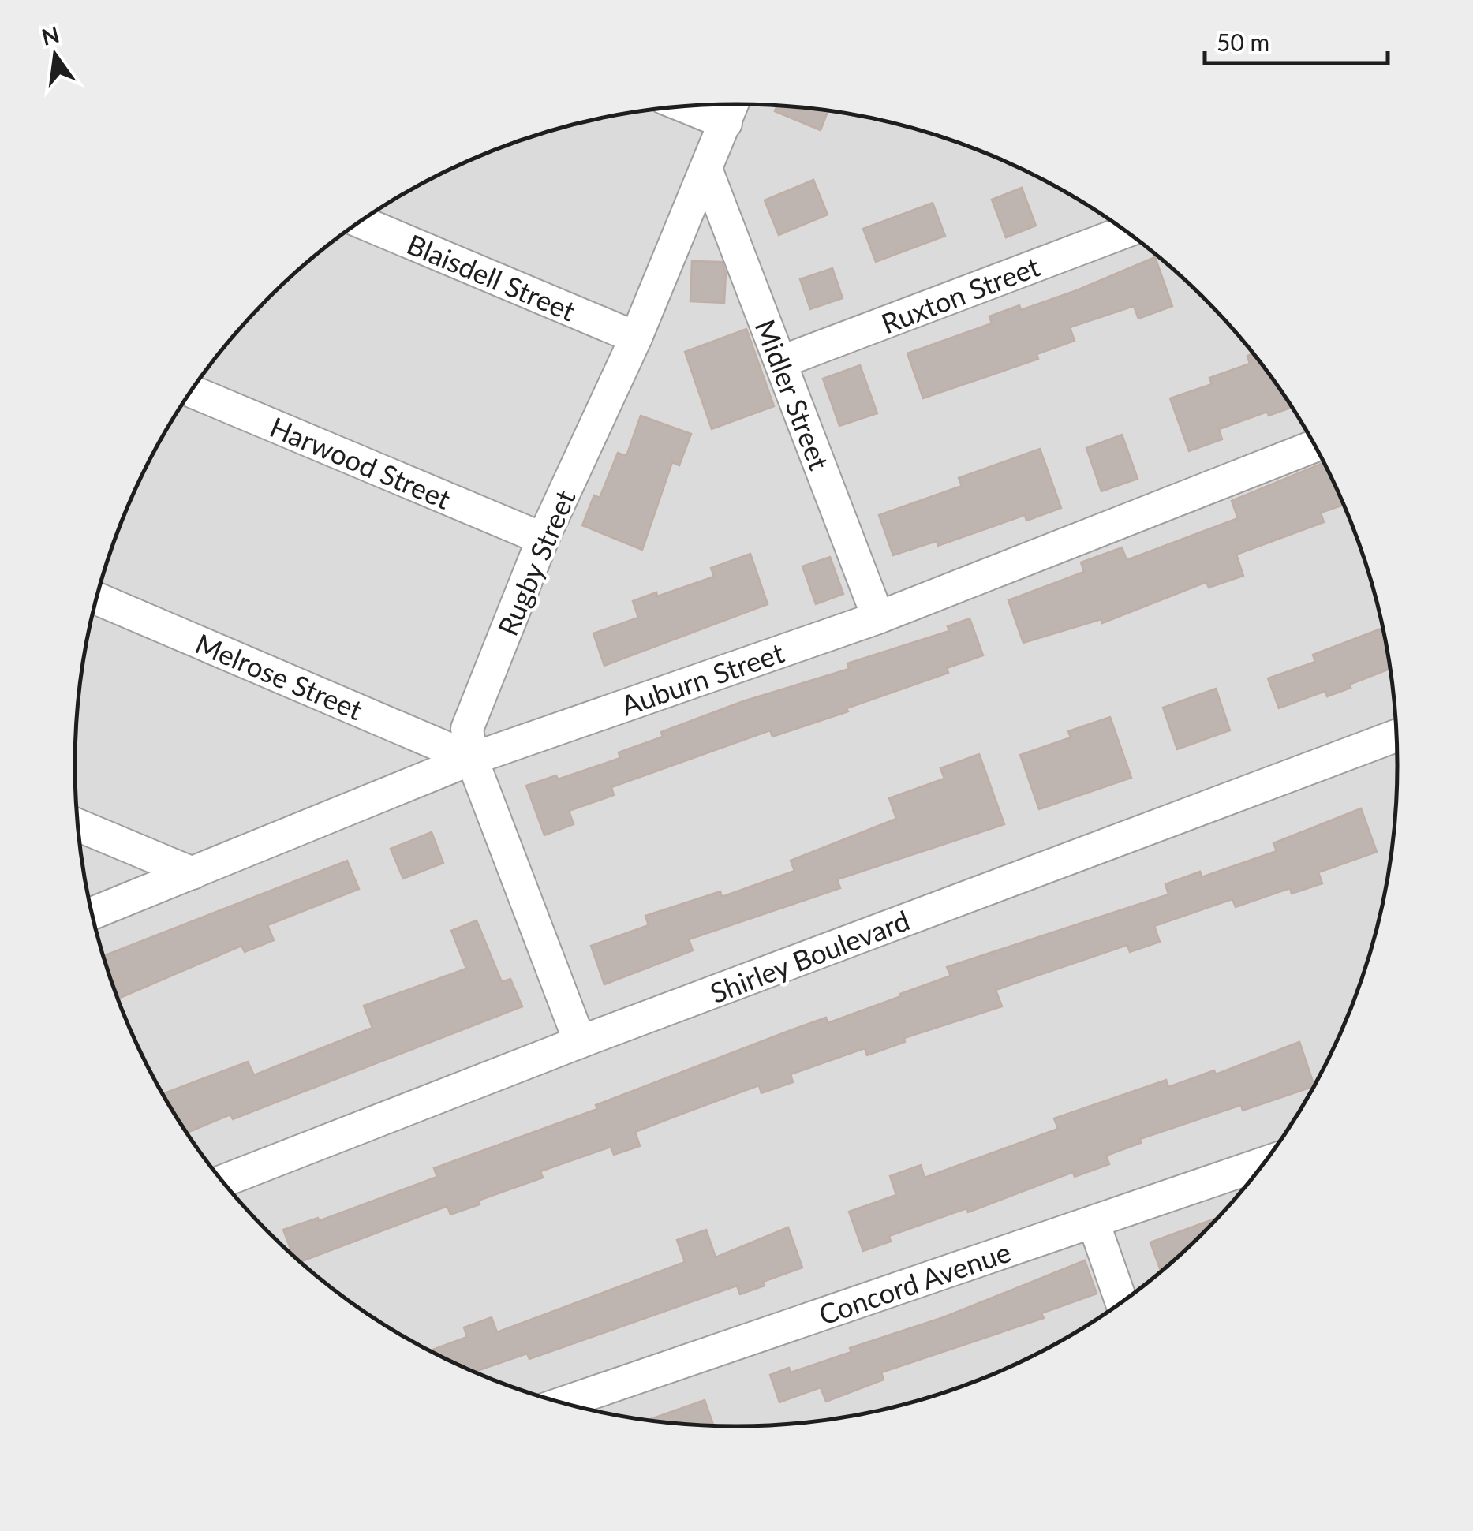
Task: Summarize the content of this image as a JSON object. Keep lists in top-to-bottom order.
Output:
{
  "streets": {
    "street": [
      "Blaisdell Street",
      "Ruxton Street",
      "Midler Street",
      "Harwood Street",
      "Rugby Street",
      "Melrose Street",
      "Auburn Street",
      "Shirley Boulevard",
      "Concord Avenue"
    ]
  },
  "crossings": [
    ["Blaisdell Street", "Rugby Street"],
    ["Ruxton Street", "Midler Street"],
    ["Midler Street", "Rugby Street"],
    ["Midler Street", "Auburn Street"],
    ["Harwood Street", "Rugby Street"],
    ["Rugby Street", "Melrose Street"],
    ["Rugby Street", "Auburn Street"],
    ["Rugby Street", "Shirley Boulevard"],
    ["Melrose Street", "Auburn Street"]
  ],
  "scale_bar": "50 m",
  "north": "top"
}
